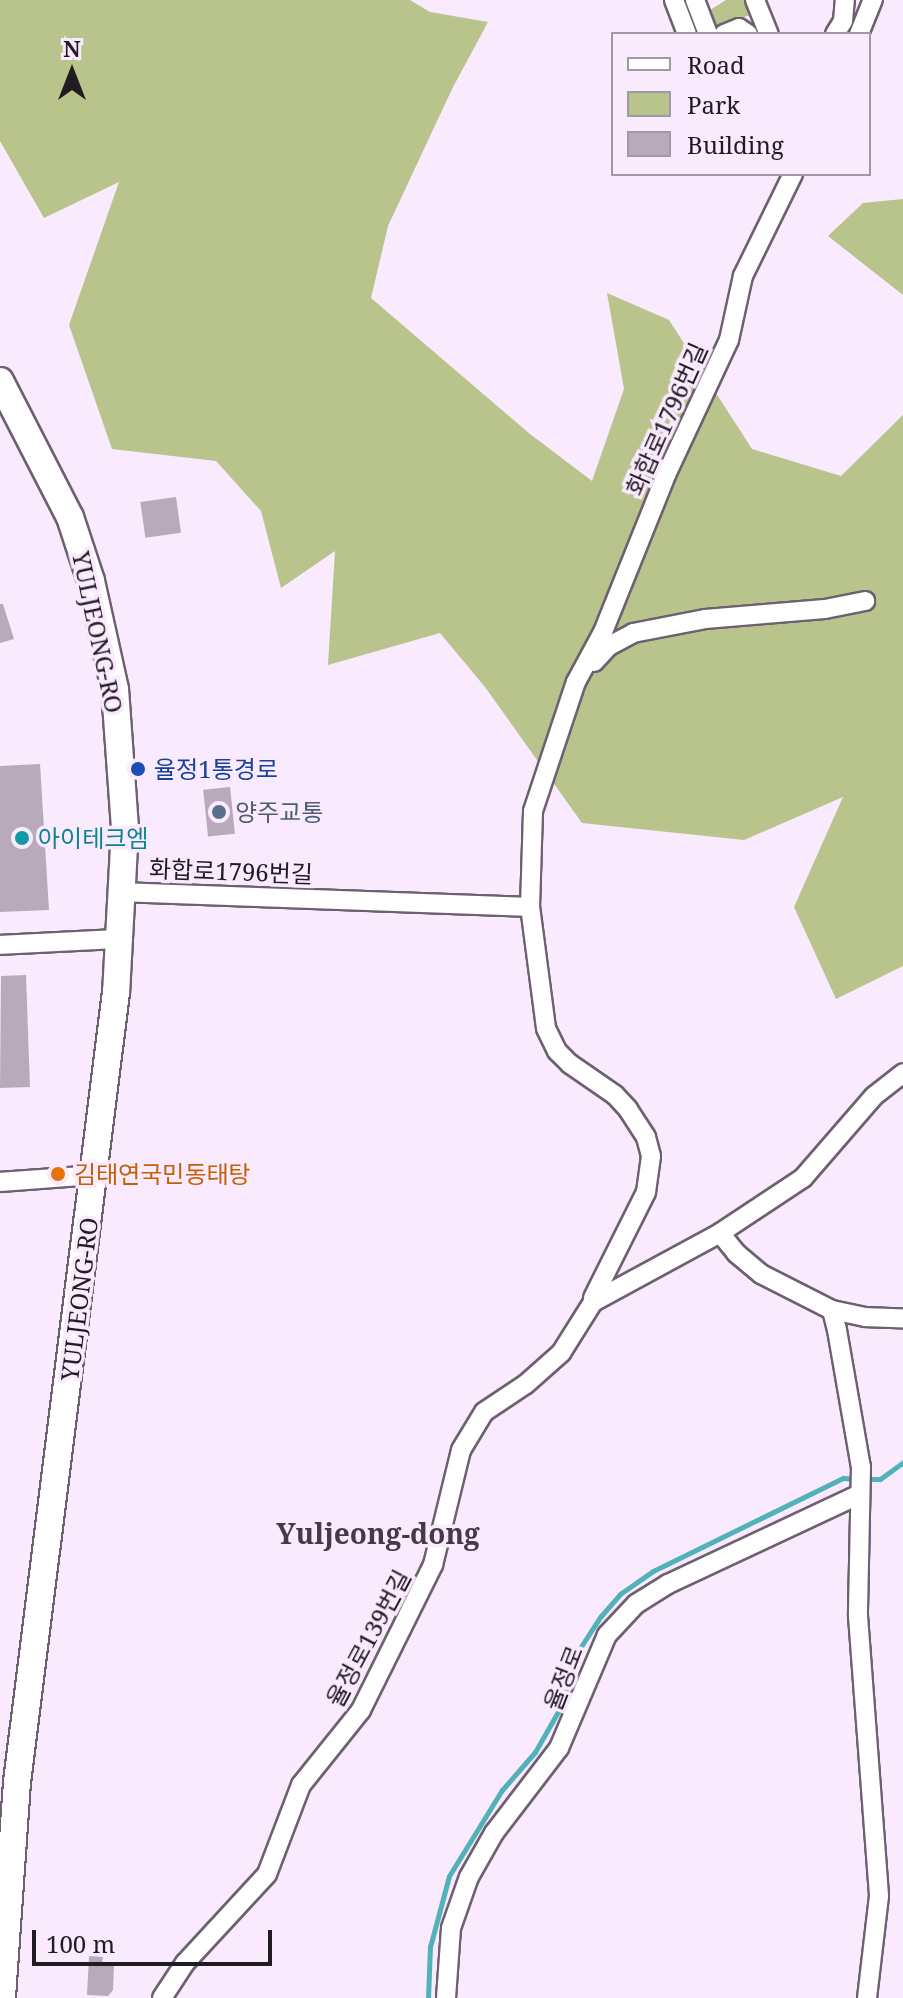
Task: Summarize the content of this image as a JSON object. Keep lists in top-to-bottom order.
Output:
{
  "streets": {
    "main road": ["YULJEONG-RO"],
    "street": ["화합로1796번길", "율정로139번길", "율정로"]
  },
  "crossings": [
    ["화합로1796번길", "YULJEONG-RO"]
  ],
  "districts": ["Yuljeong-dong"],
  "places": [
    "율정1통경로",
    "양주교통",
    "아이테크엠",
    "김태연국민동태탕"
  ],
  "legend": ["Road", "Park", "Building"],
  "scale_bar": "100 m",
  "north": "top"
}
